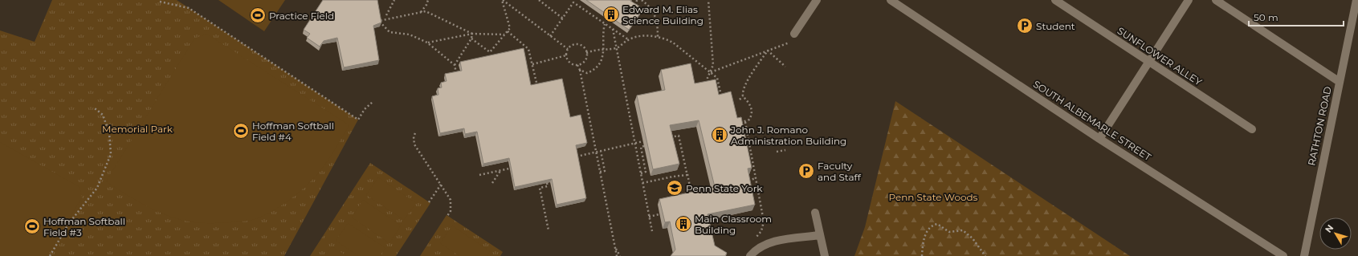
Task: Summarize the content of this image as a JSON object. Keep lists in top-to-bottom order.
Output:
{
  "streets": {
    "street": ["SUNFLOWER ALLEY", "SOUTH ALBEMARLE STREET", "RATHTON ROAD"]
  },
  "parks": ["Memorial Park", "Penn State Woods"],
  "places": {
    "building": ["Edward M. Elias Science Building", "John J. Romano Administration Building", "Main Classroom Building"],
    "sports": ["Practice Field", "Hoffman Softball Field #4", "Hoffman Softball Field #3"],
    "parking": ["Student", "Faculty and Staff"],
    "school or university": ["Penn State York"]
  },
  "scale_bar": "50 m",
  "north": "top left"
}
